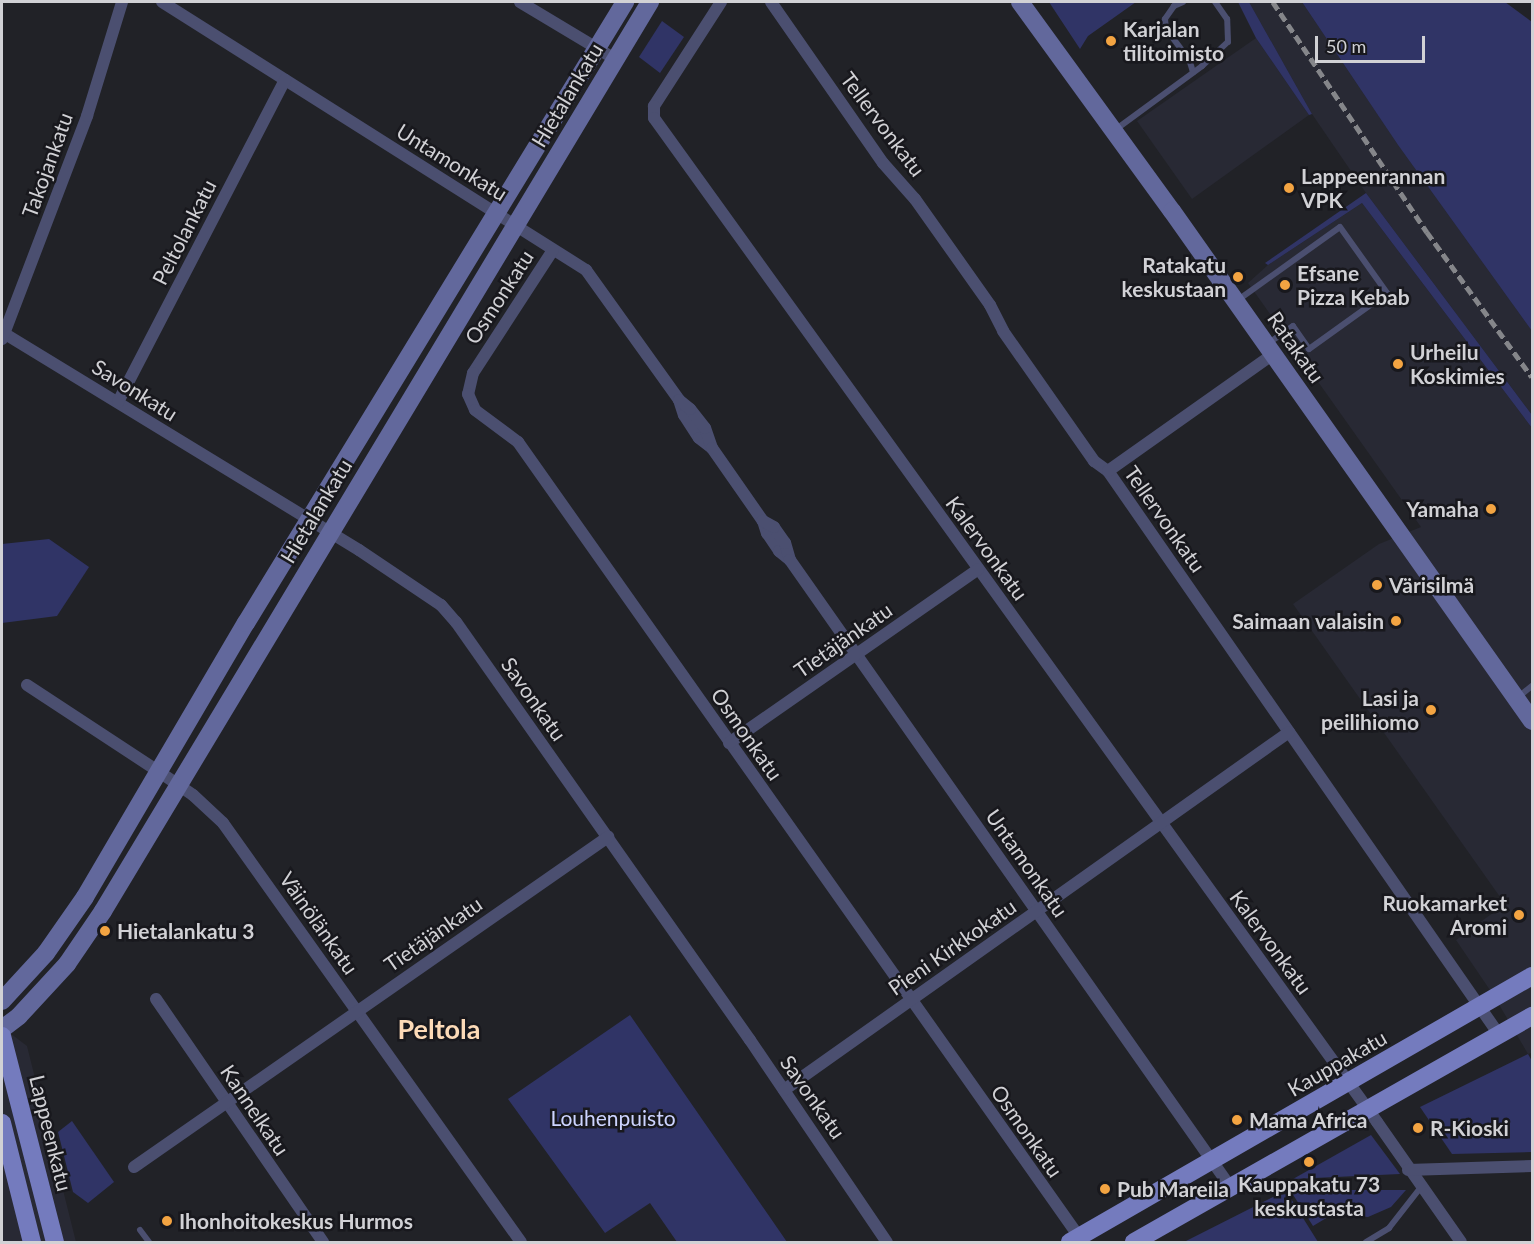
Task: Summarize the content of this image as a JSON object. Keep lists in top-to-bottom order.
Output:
{
  "streets": {
    "main road": [
      "Hietalankatu",
      "Ratakatu",
      "Kauppakatu",
      "Lappeenkatu"
    ],
    "street": [
      "Tellervonkatu",
      "Untamonkatu",
      "Takojankatu",
      "Peltolankatu",
      "Osmonkatu",
      "Savonkatu",
      "Kalervonkatu",
      "Tietäjänkatu",
      "Väinölänkatu",
      "Pieni Kirkkokatu",
      "Kannelkatu"
    ]
  },
  "crossings": [
    ["Hietalankatu", "Untamonkatu"],
    ["Hietalankatu", "Savonkatu"],
    ["Hietalankatu", "Väinölänkatu"],
    ["Tellervonkatu", "Pieni Kirkkokatu"],
    ["Tellervonkatu", "Kauppakatu"],
    ["Untamonkatu", "Peltolankatu"],
    ["Untamonkatu", "Osmonkatu"],
    ["Untamonkatu", "Tietäjänkatu"],
    ["Untamonkatu", "Pieni Kirkkokatu"],
    ["Untamonkatu", "Kauppakatu"],
    ["Takojankatu", "Savonkatu"],
    ["Peltolankatu", "Savonkatu"],
    ["Osmonkatu", "Tietäjänkatu"],
    ["Osmonkatu", "Pieni Kirkkokatu"],
    ["Osmonkatu", "Kauppakatu"],
    ["Savonkatu", "Tietäjänkatu"],
    ["Savonkatu", "Pieni Kirkkokatu"],
    ["Kalervonkatu", "Tietäjänkatu"],
    ["Kalervonkatu", "Pieni Kirkkokatu"],
    ["Kalervonkatu", "Kauppakatu"],
    ["Tietäjänkatu", "Väinölänkatu"],
    ["Tietäjänkatu", "Kannelkatu"]
  ],
  "districts": ["Peltola"],
  "parks": ["Louhenpuisto"],
  "places": [
    "Karjalan tilitoimisto",
    "Lappeenrannan VPK",
    "Ratakatu keskustaan",
    "Efsane Pizza Kebab",
    "Urheilu Koskimies",
    "Yamaha",
    "Värisilmä",
    "Saimaan valaisin",
    "Lasi ja peilihiomo",
    "Ruokamarket Aromi",
    "Hietalankatu 3",
    "Mama Africa",
    "R-Kioski",
    "Kauppakatu 73 keskustasta",
    "Pub Mareila",
    "Ihonhoitokeskus Hurmos"
  ],
  "scale_bar": "50 m"
}
